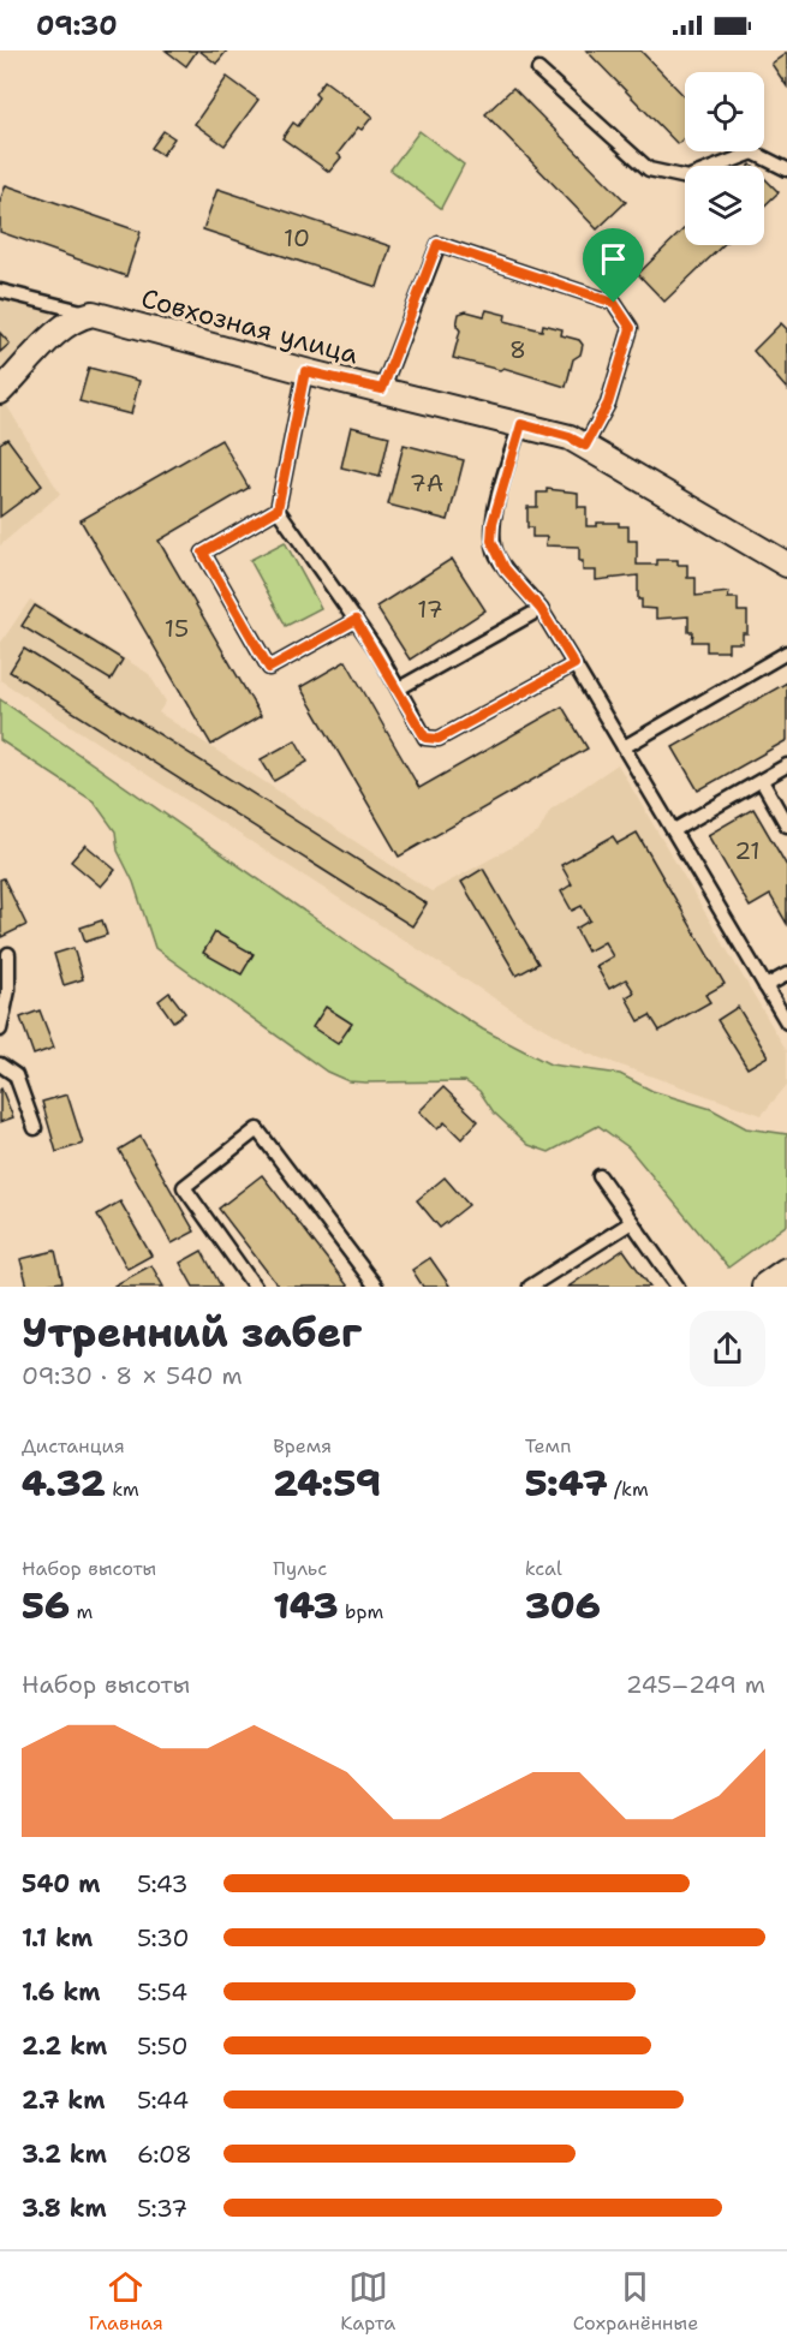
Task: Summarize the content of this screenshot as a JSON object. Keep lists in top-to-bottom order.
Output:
{
  "streets": {
    "street": ["Совхозная улица"]
  },
  "house_numbers": [
    "10",
    "8",
    "7А",
    "17",
    "15",
    "21"
  ],
  "page": {
    "status": "09:30",
    "heading": ["Утренний забег", "09:30 · 8 × 540 m"],
    "stats": [
      ["Дистанция", "4.32 km"],
      ["Время", "24:59"],
      ["Темп", "5:47 /km"],
      ["Набор высоты", "56 m"],
      ["Пульс", "143 bpm"],
      ["kcal", "306"]
    ],
    "chart": ["Набор высоты", "245–249 m"],
    "list": [
      {
        "name": "540 m",
        "note": "5:43"
      },
      {
        "name": "1.1 km",
        "note": "5:30"
      },
      {
        "name": "1.6 km",
        "note": "5:54"
      },
      {
        "name": "2.2 km",
        "note": "5:50"
      },
      {
        "name": "2.7 km",
        "note": "5:44"
      },
      {
        "name": "3.2 km",
        "note": "6:08"
      },
      {
        "name": "3.8 km",
        "note": "5:37"
      }
    ],
    "tabs": ["Главная", "Карта", "Сохранённые"]
  }
}
